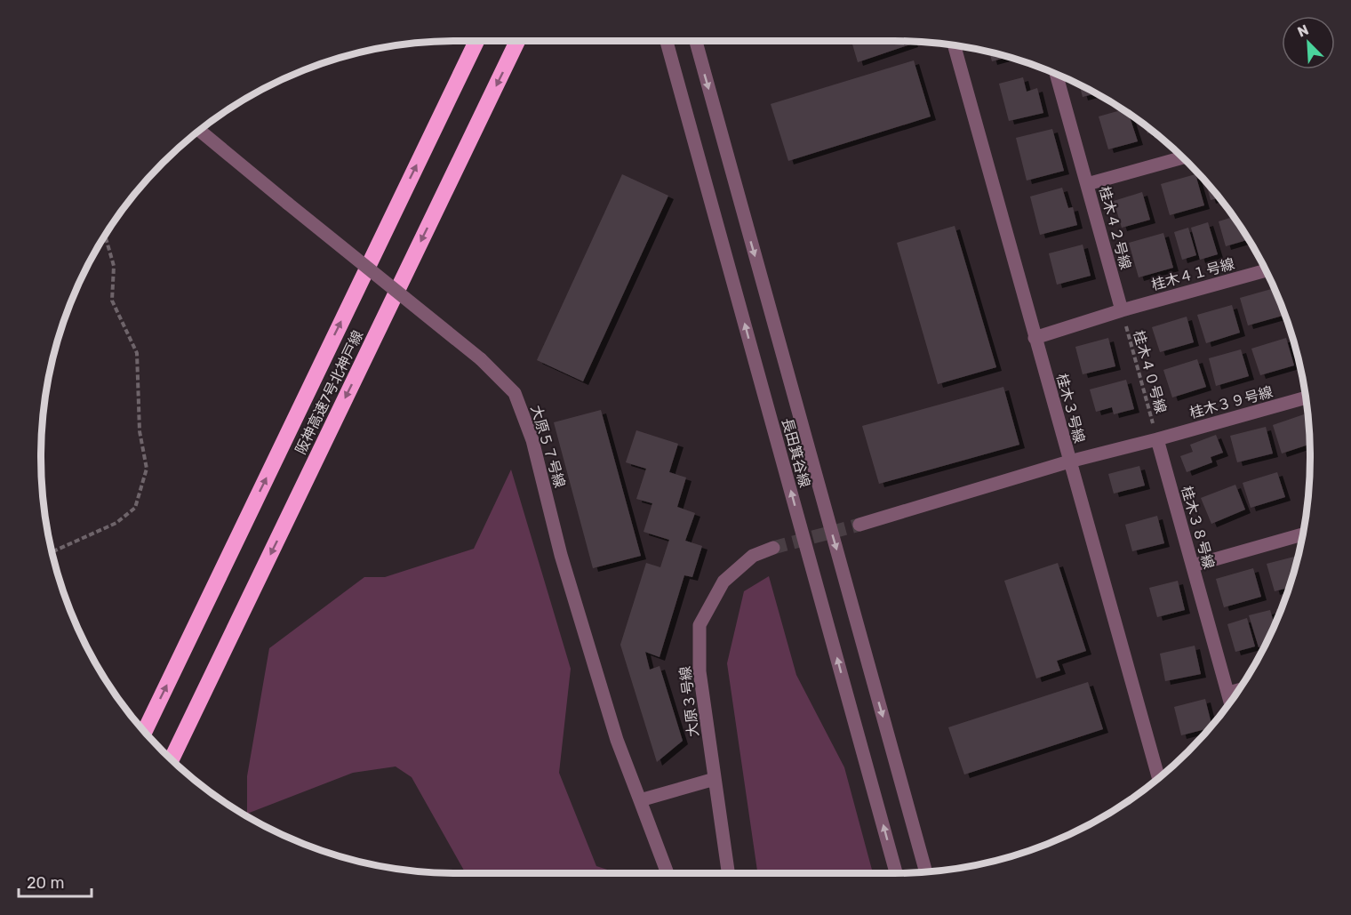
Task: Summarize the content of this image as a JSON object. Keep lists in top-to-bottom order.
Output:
{
  "streets": {
    "highway": ["阪神高速7号北神戸線"],
    "street": [
      "桂木４２号線",
      "桂木４１号線",
      "桂木３９号線",
      "桂木３号線",
      "大原５７号線",
      "長田箕谷線",
      "桂木３８号線",
      "大原３号線"
    ],
    "path": ["桂木４０号線"]
  },
  "crossings": [
    ["桂木４２号線", "桂木４１号線"],
    ["桂木４２号線", "桂木４０号線"],
    ["桂木４１号線", "桂木４０号線"],
    ["桂木４０号線", "桂木３９号線"],
    ["桂木４０号線", "桂木３８号線"],
    ["桂木３９号線", "桂木３８号線"]
  ],
  "scale_bar": "20 m",
  "north": "top left"
}
